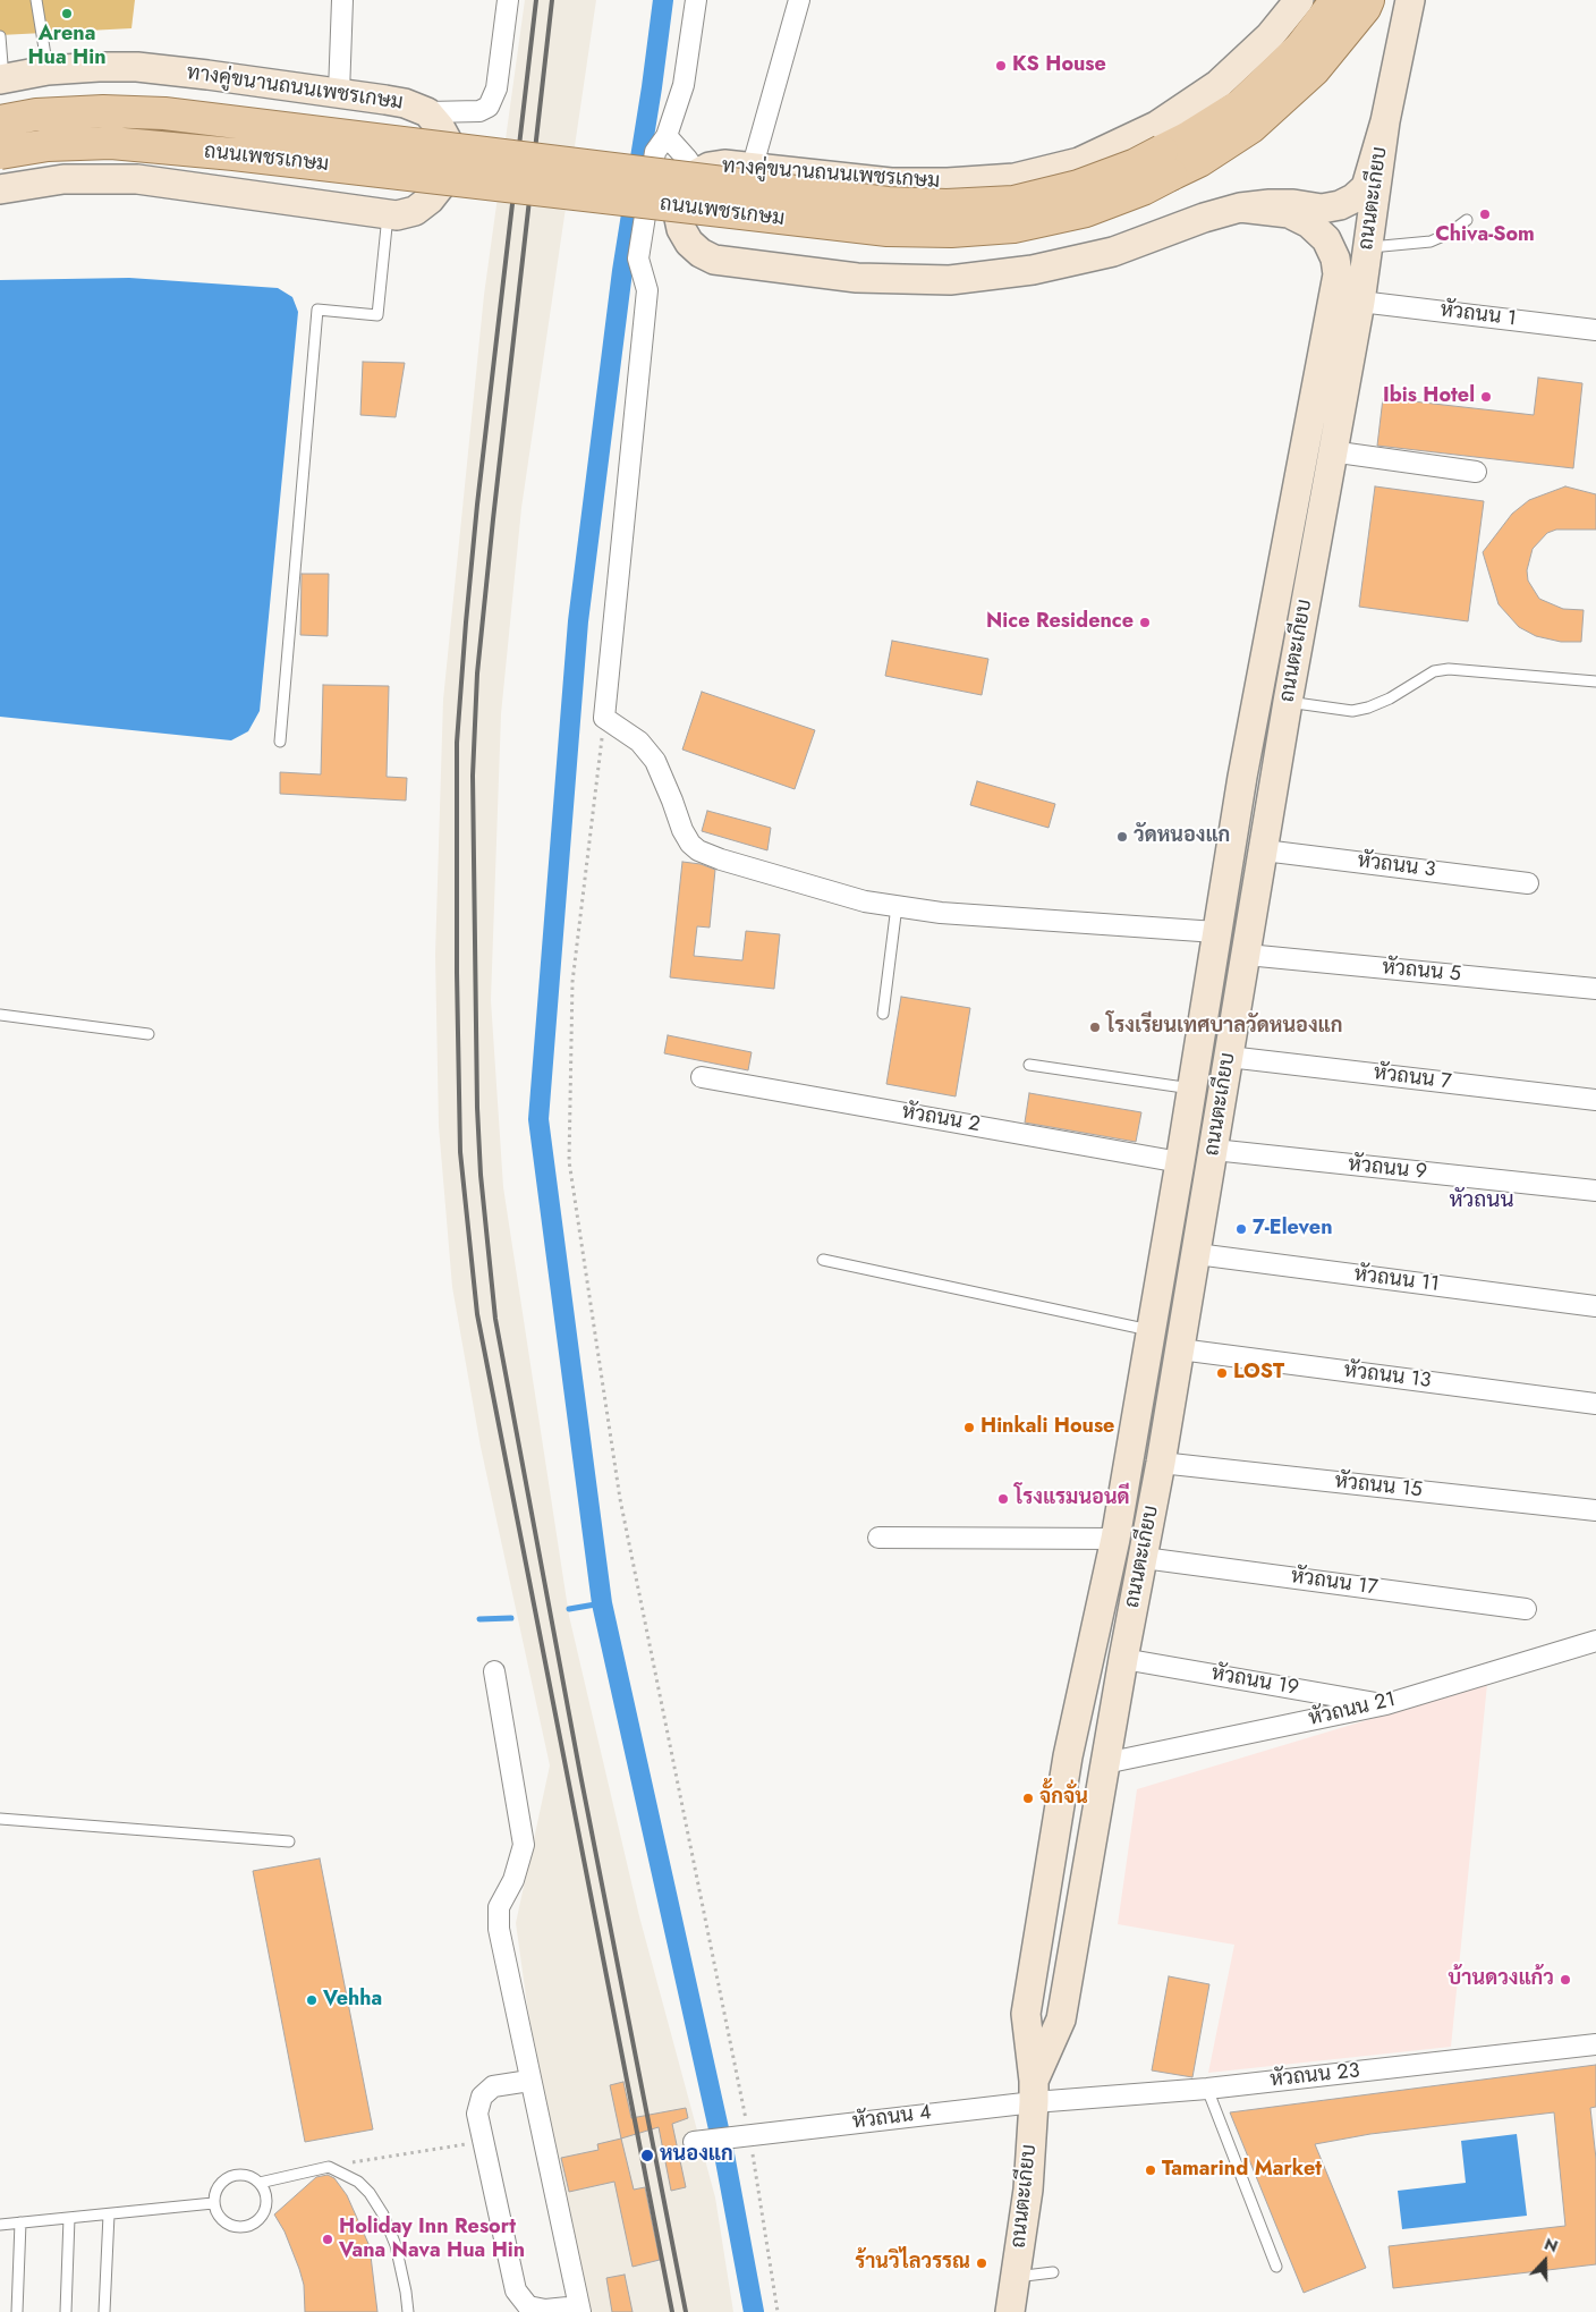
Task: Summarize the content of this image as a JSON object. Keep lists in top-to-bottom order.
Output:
{
  "streets": {
    "main road": ["ถนนเพชรเกษม"],
    "street": [
      "ทางคู่ขนานถนนเพชรเกษม",
      "ถนนตะเกียบ",
      "หัวถนน 1",
      "หัวถนน 3",
      "หัวถนน 5",
      "หัวถนน 7",
      "หัวถนน 2",
      "หัวถนน 9",
      "หัวถนน 11",
      "หัวถนน 13",
      "หัวถนน 15",
      "หัวถนน 17",
      "หัวถนน 19",
      "หัวถนน 21",
      "หัวถนน 23",
      "หัวถนน 4"
    ]
  },
  "crossings": [
    ["ทางคู่ขนานถนนเพชรเกษม", "ถนนตะเกียบ"],
    ["ถนนตะเกียบ", "หัวถนน 1"],
    ["ถนนตะเกียบ", "หัวถนน 3"],
    ["ถนนตะเกียบ", "หัวถนน 5"],
    ["ถนนตะเกียบ", "หัวถนน 7"],
    ["ถนนตะเกียบ", "หัวถนน 2"],
    ["ถนนตะเกียบ", "หัวถนน 9"],
    ["ถนนตะเกียบ", "หัวถนน 11"],
    ["ถนนตะเกียบ", "หัวถนน 13"],
    ["ถนนตะเกียบ", "หัวถนน 15"],
    ["ถนนตะเกียบ", "หัวถนน 17"],
    ["ถนนตะเกียบ", "หัวถนน 19"],
    ["ถนนตะเกียบ", "หัวถนน 21"],
    ["ถนนตะเกียบ", "หัวถนน 23"],
    ["ถนนตะเกียบ", "หัวถนน 4"],
    ["หัวถนน 19", "หัวถนน 21"],
    ["หัวถนน 23", "หัวถนน 4"]
  ],
  "districts": ["หัวถนน"],
  "places": [
    "Arena Hua Hin",
    "KS House",
    "Chiva-Som",
    "Ibis Hotel",
    "Nice Residence",
    "วัดหนองแก",
    "โรงเรียนเทศบาลวัดหนองแก",
    "7-Eleven",
    "LOST",
    "Hinkali House",
    "โรงแรมนอนดี",
    "จั้กจั่น",
    "บ้านดวงแก้ว",
    "Vehha",
    "หนองแก",
    "Tamarind Market",
    "Holiday Inn Resort Vana Nava Hua Hin",
    "ร้านวิไลวรรณ"
  ],
  "north": "top"
}
